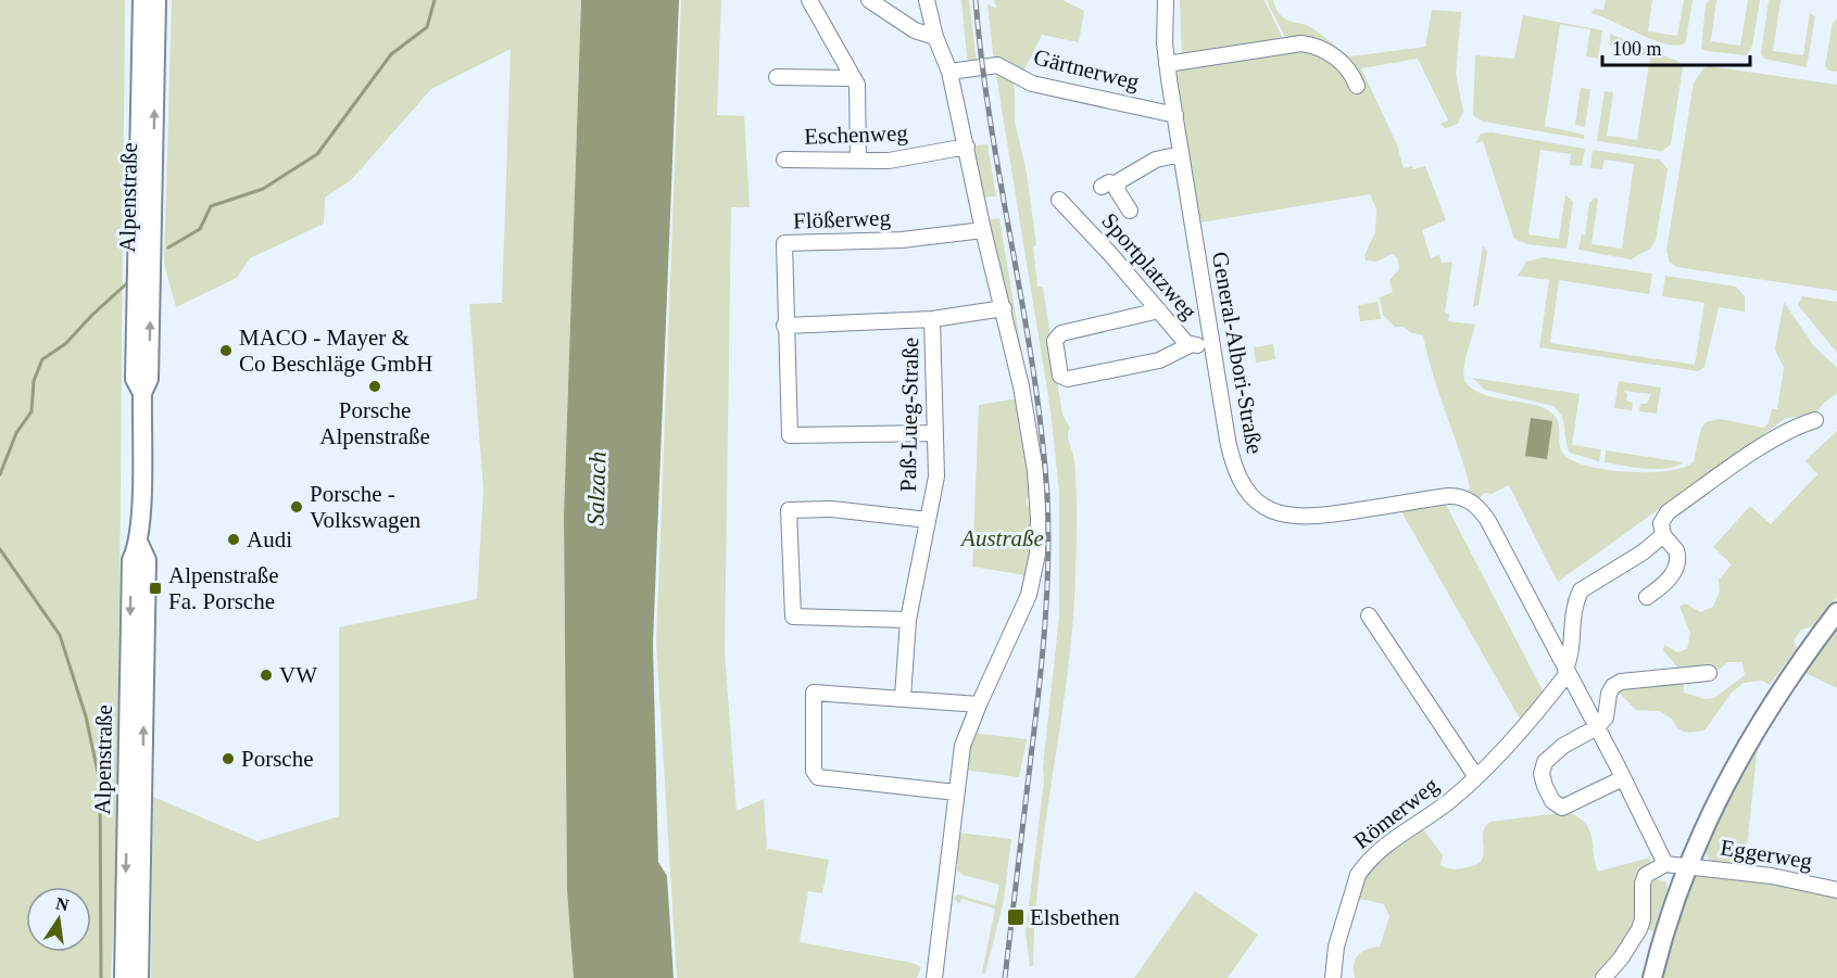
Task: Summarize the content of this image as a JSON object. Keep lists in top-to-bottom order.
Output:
{
  "streets": {
    "main road": ["Alpenstraße"],
    "street": [
      "Gärtnerweg",
      "Eschenweg",
      "Flößerweg",
      "Sportplatzweg",
      "General-Albori-Straße",
      "Paß-Lueg-Straße",
      "Römerweg",
      "Eggerweg"
    ]
  },
  "crossings": [
    ["Gärtnerweg", "General-Albori-Straße"],
    ["Sportplatzweg", "General-Albori-Straße"],
    ["General-Albori-Straße", "Römerweg"],
    ["General-Albori-Straße", "Eggerweg"]
  ],
  "water": ["Salzach"],
  "parks": ["Austraße"],
  "places": {
    "other": [
      "MACO - Mayer & Co Beschläge GmbH",
      "Porsche Alpenstraße",
      "Porsche - Volkswagen",
      "Audi",
      "VW",
      "Porsche"
    ],
    "transit": ["Alpenstraße Fa. Porsche", "Elsbethen"]
  },
  "scale_bar": "100 m",
  "north": "top"
}
